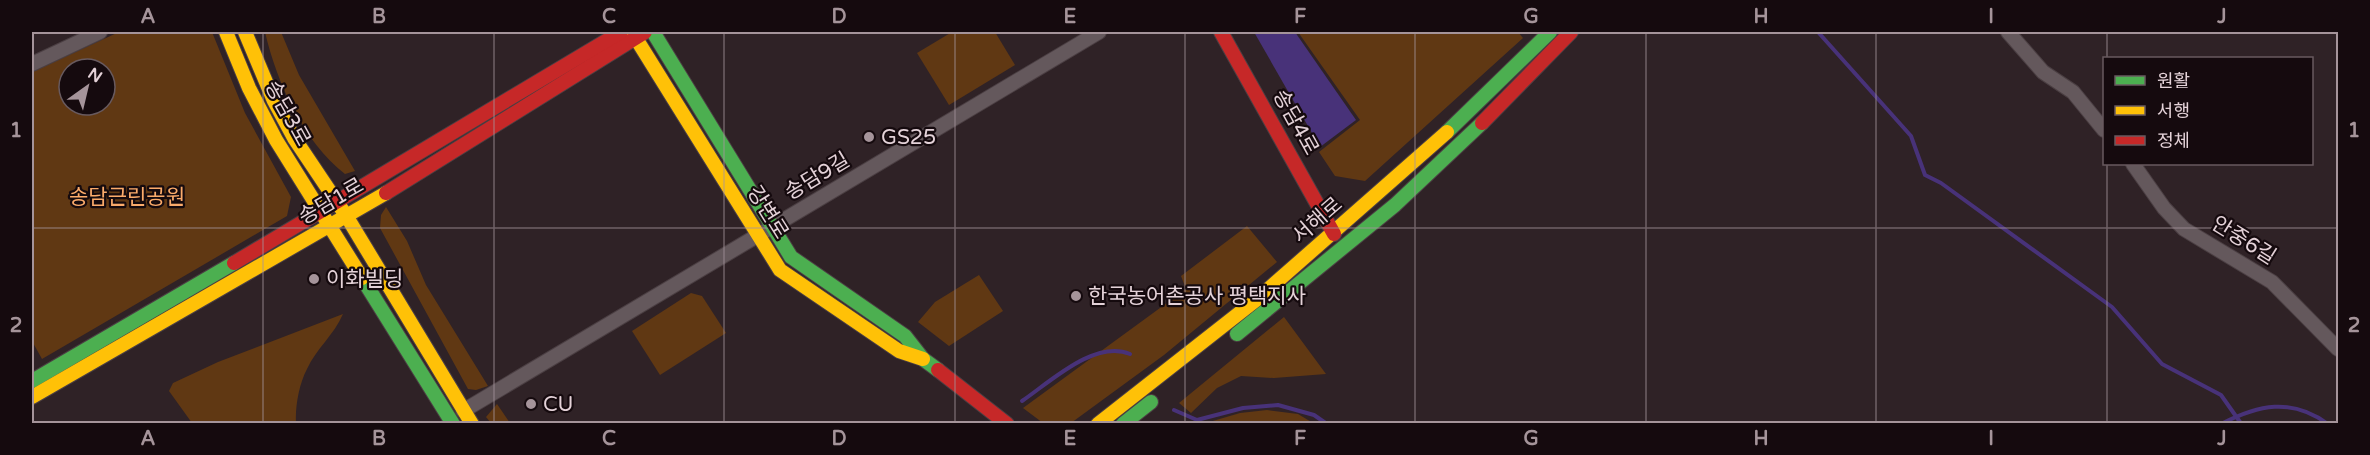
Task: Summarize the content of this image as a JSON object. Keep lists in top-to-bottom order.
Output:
{
  "streets": {
    "main road": [
      "송담3로",
      "송담4로",
      "송담1로",
      "강변로",
      "서해로"
    ],
    "street": ["송담9길", "안중6길"]
  },
  "crossings": [
    ["송담3로", "송담9길"],
    ["송담3로", "송담1로"],
    ["송담4로", "서해로"],
    ["송담9길", "강변로"],
    ["송담1로", "강변로"]
  ],
  "parks": ["송담근린공원"],
  "places": [
    "GS25",
    "이화빌딩",
    "한국농어촌공사 평택지사",
    "CU"
  ],
  "legend": ["원활", "서행", "정체"],
  "north": "top right",
  "grid": {
    "columns": [
      "A",
      "B",
      "C",
      "D",
      "E",
      "F",
      "G",
      "H",
      "I",
      "J"
    ],
    "rows": ["1", "2"]
  }
}
